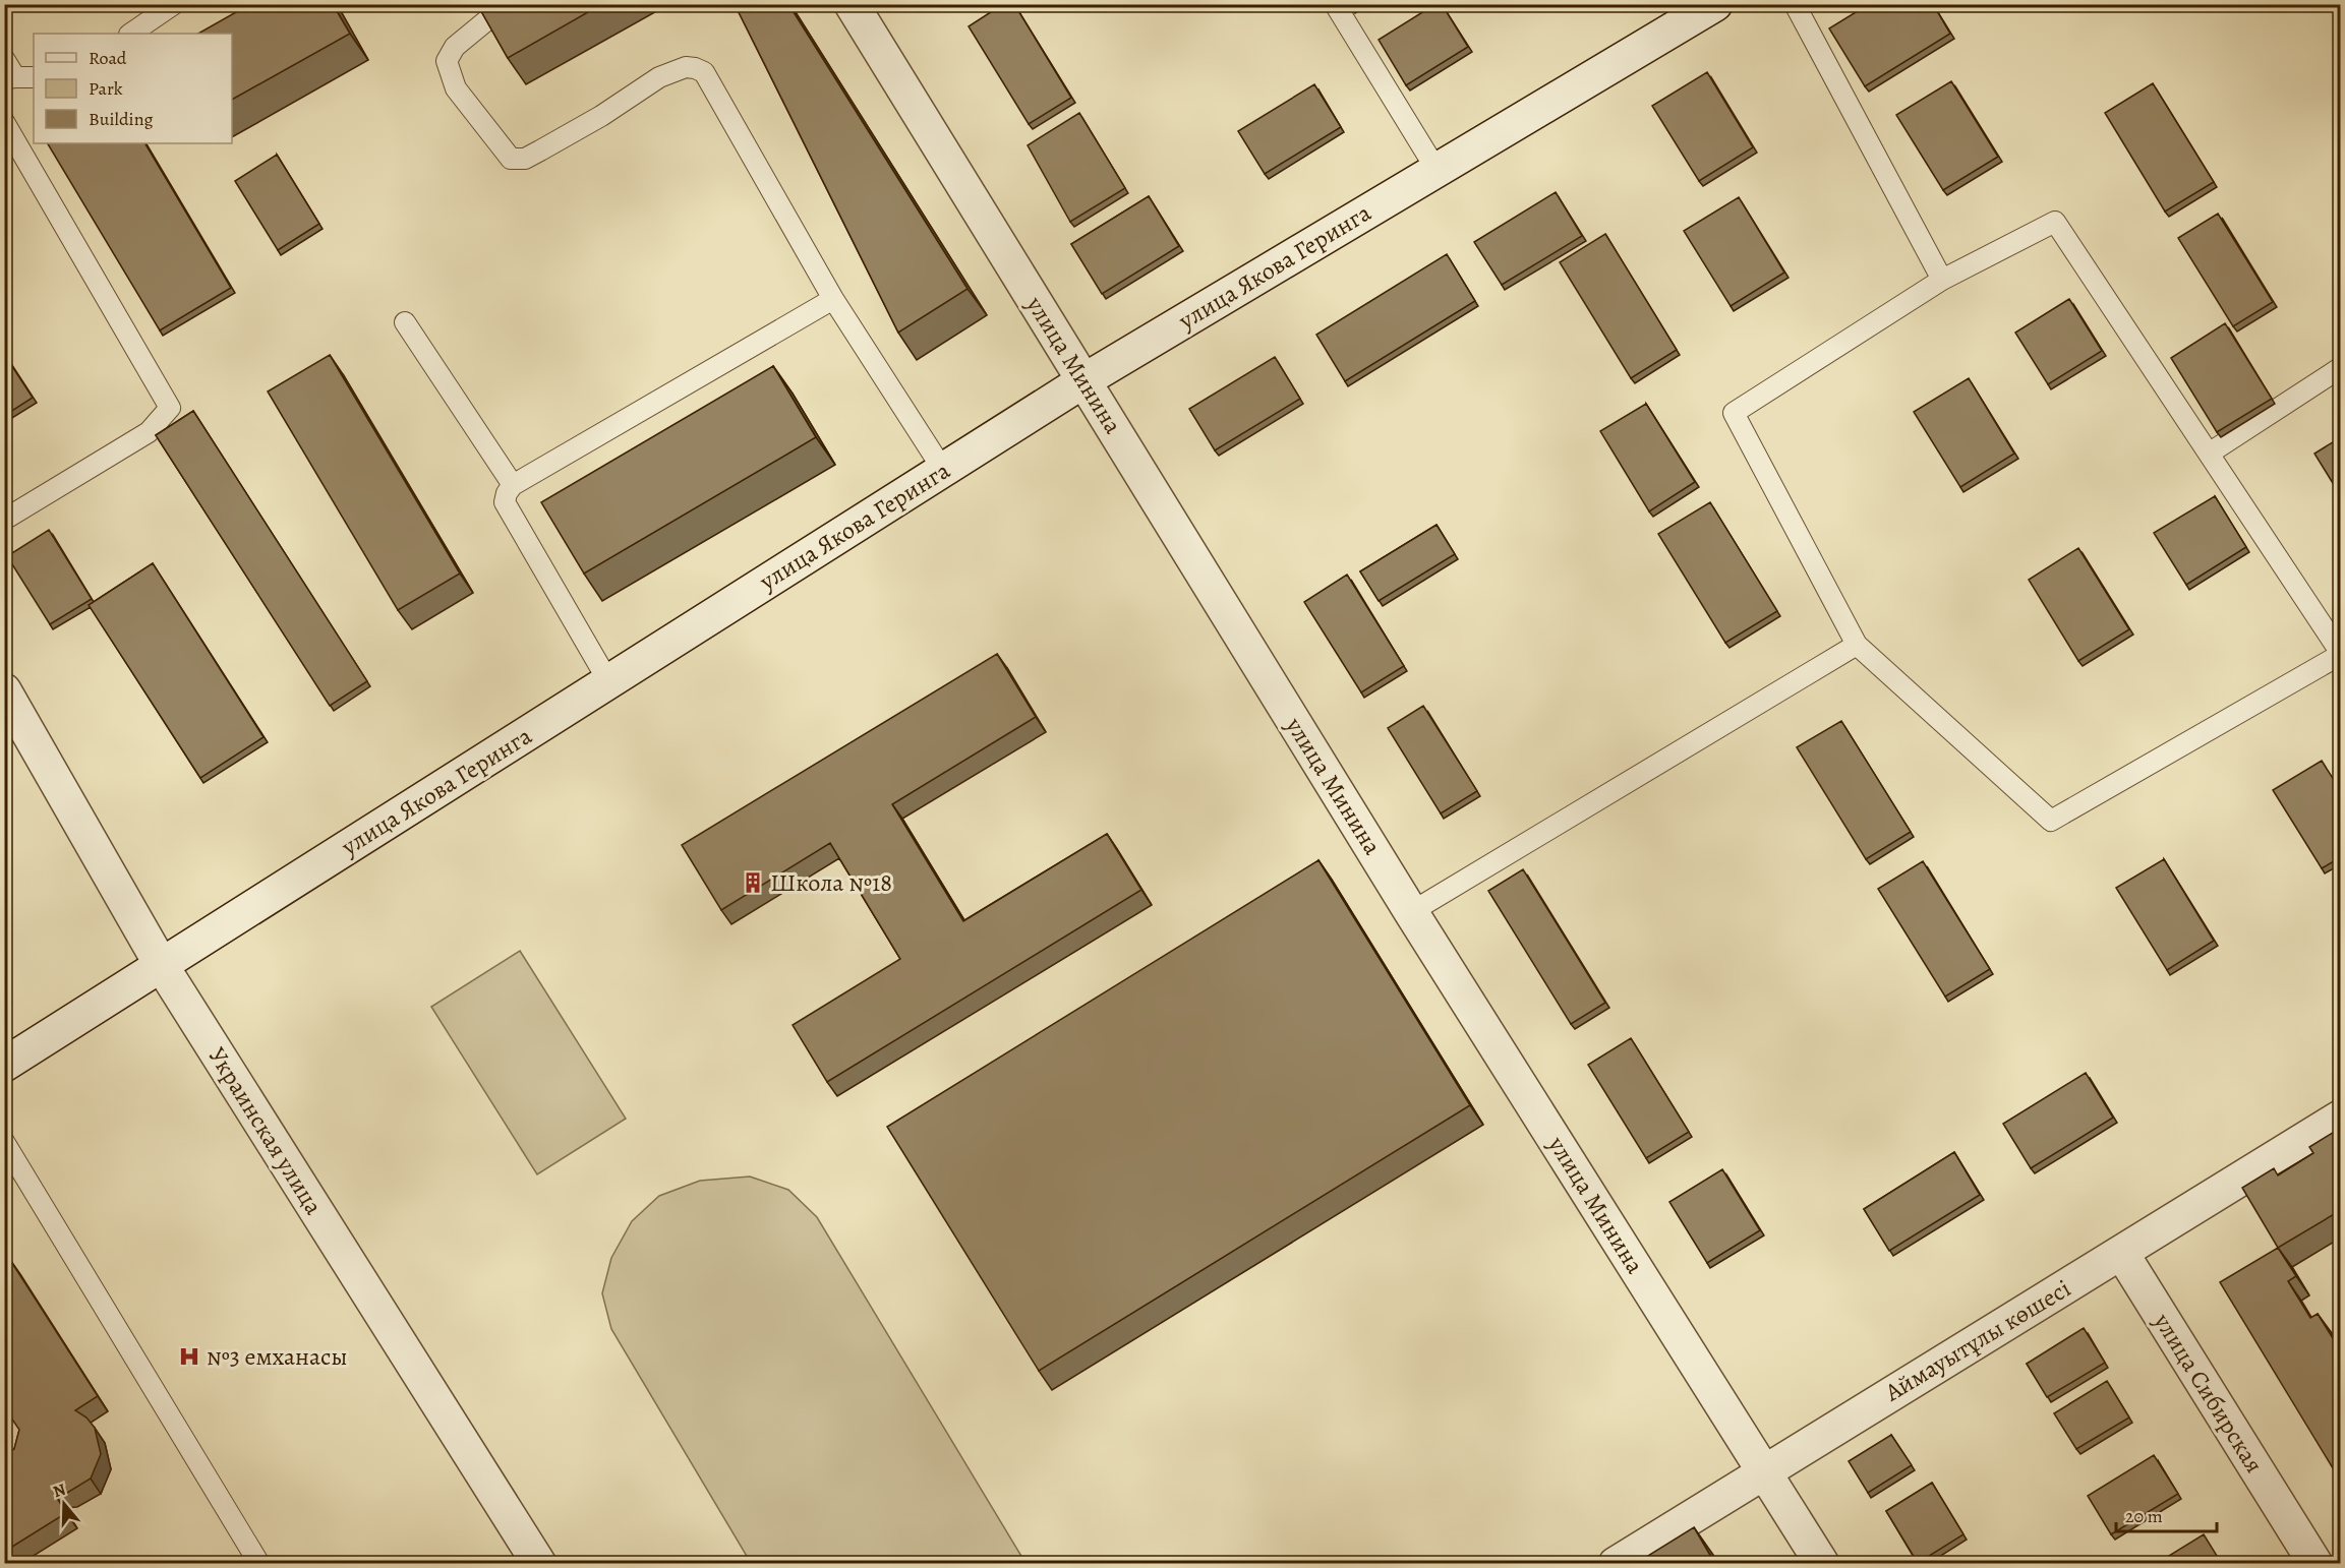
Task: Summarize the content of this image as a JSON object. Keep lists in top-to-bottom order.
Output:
{
  "streets": {
    "street": [
      "улица Якова Геринга",
      "улица Минина",
      "Украинская улица",
      "Аймауытұлы көшесі",
      "улица Сибирская"
    ]
  },
  "crossings": [
    ["улица Якова Геринга", "улица Минина"],
    ["улица Якова Геринга", "Украинская улица"],
    ["улица Минина", "Аймауытұлы көшесі"],
    ["Аймауытұлы көшесі", "улица Сибирская"]
  ],
  "places": {
    "building": ["Школа №18"],
    "hospital": ["№3 емханасы"]
  },
  "legend": ["Road", "Park", "Building"],
  "scale_bar": "20 m",
  "north": "top"
}
